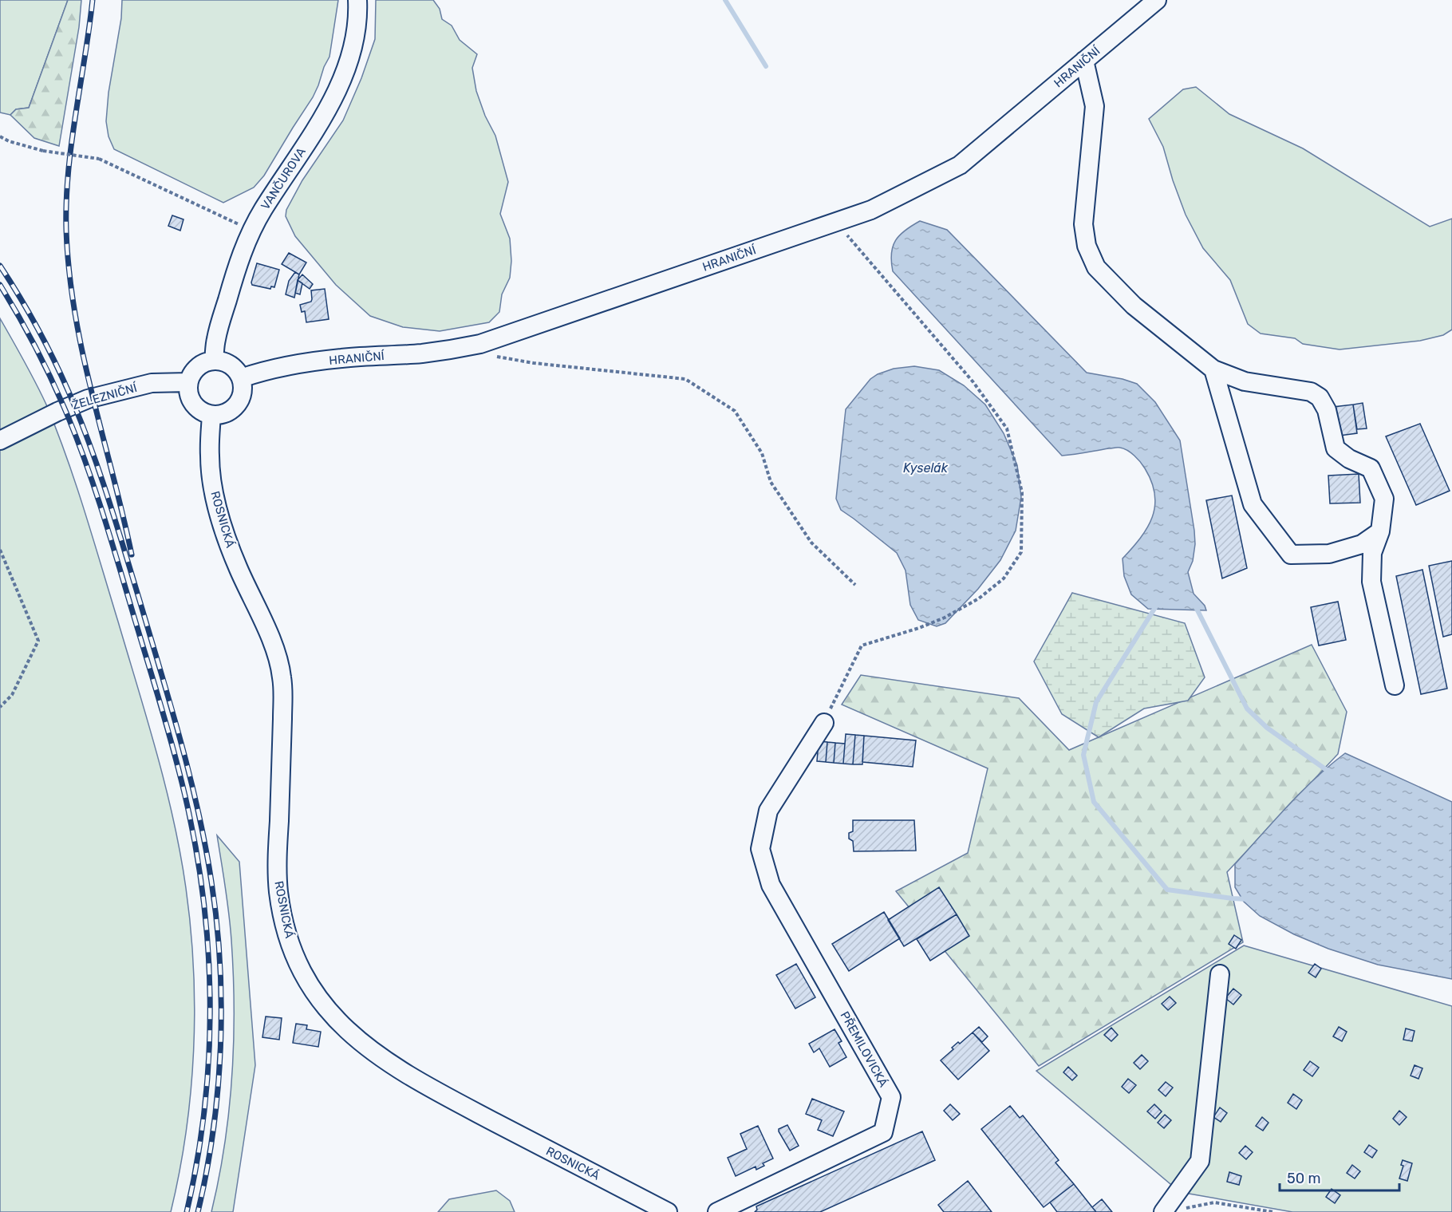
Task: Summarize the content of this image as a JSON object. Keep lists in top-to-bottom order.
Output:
{
  "streets": {
    "street": [
      "HRANIČNÍ",
      "VANČUROVA",
      "ŽELEZNIČNÍ",
      "ROSNICKÁ",
      "PŘEMILOVICKÁ"
    ]
  },
  "crossings": [
    ["HRANIČNÍ", "VANČUROVA"],
    ["HRANIČNÍ", "ŽELEZNIČNÍ"],
    ["HRANIČNÍ", "ROSNICKÁ"],
    ["VANČUROVA", "ŽELEZNIČNÍ"],
    ["VANČUROVA", "ROSNICKÁ"],
    ["ŽELEZNIČNÍ", "ROSNICKÁ"]
  ],
  "water": ["Kyselák"],
  "scale_bar": "50 m"
}
